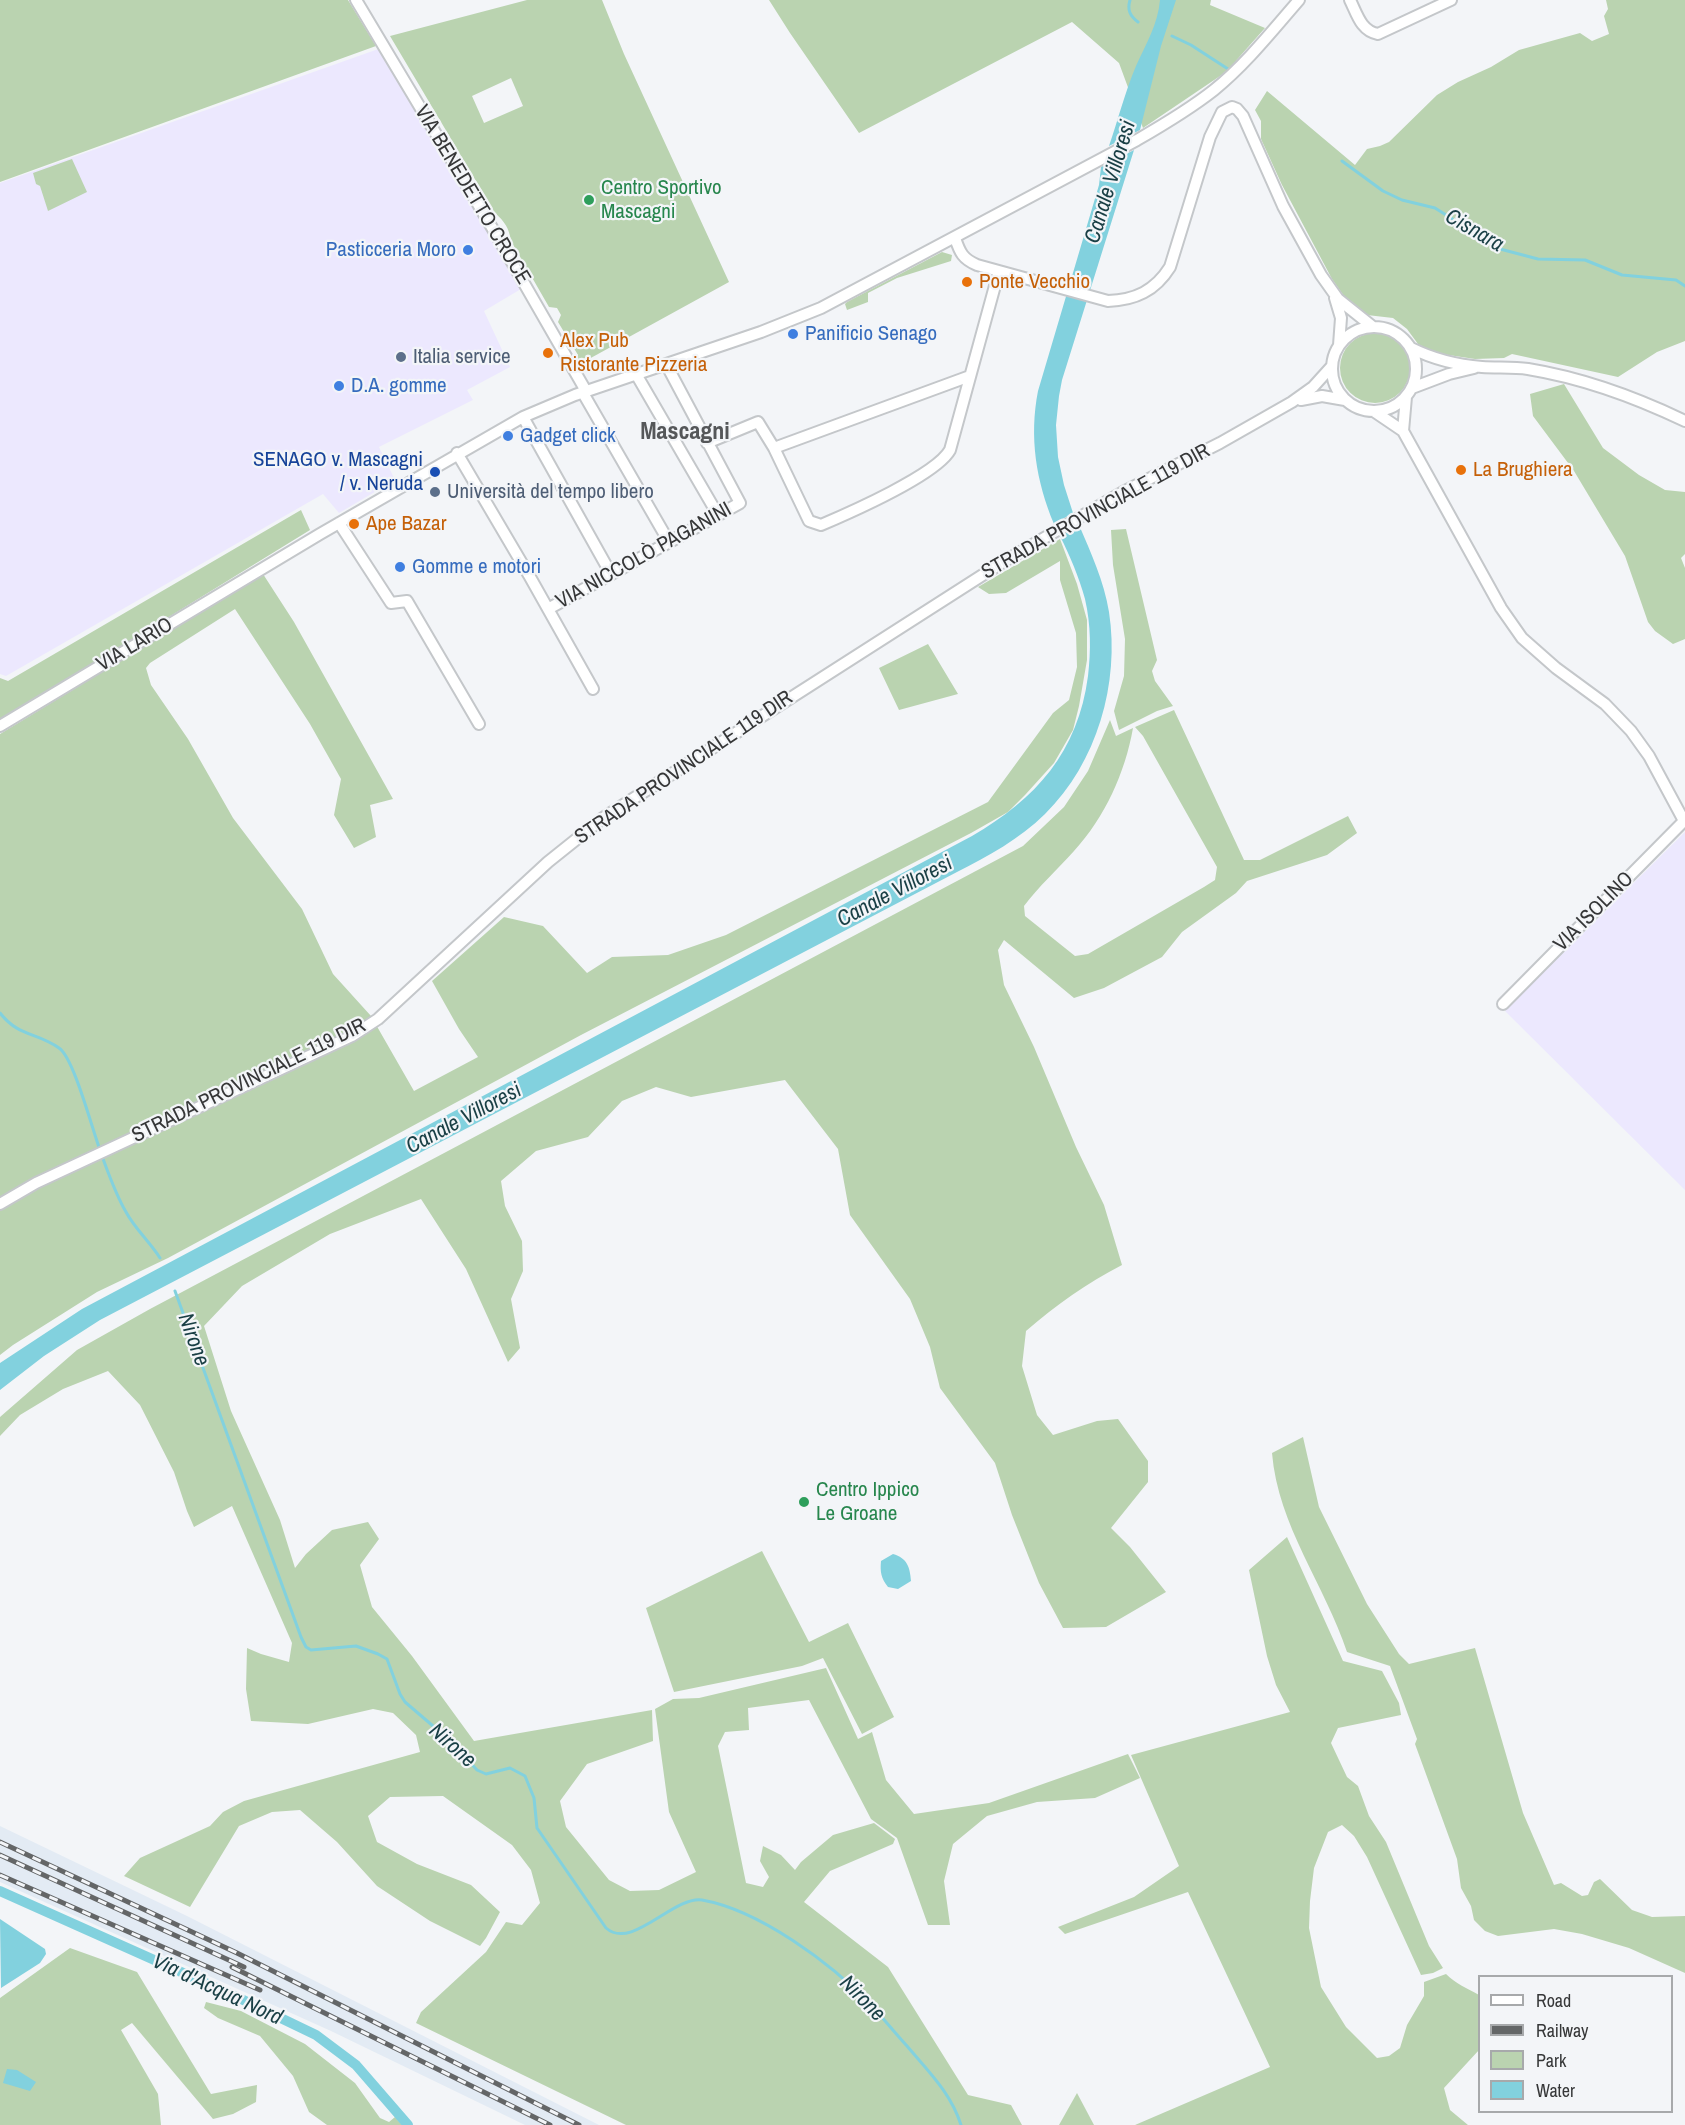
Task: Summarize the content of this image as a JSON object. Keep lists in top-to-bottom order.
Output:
{
  "streets": {
    "street": [
      "VIA BENEDETTO CROCE",
      "STRADA PROVINCIALE 119 DIR",
      "VIA NICCOLÒ PAGANINI",
      "VIA LARIO",
      "VIA ISOLINO"
    ]
  },
  "crossings": [
    ["VIA BENEDETTO CROCE", "VIA NICCOLÒ PAGANINI"],
    ["VIA BENEDETTO CROCE", "VIA LARIO"]
  ],
  "districts": ["Mascagni"],
  "water": [
    "Canale Villoresi",
    "Cisnara",
    "Nirone",
    "Via d'Acqua Nord"
  ],
  "places": [
    "Centro Sportivo Mascagni",
    "Pasticceria Moro",
    "Ponte Vecchio",
    "Panificio Senago",
    "Alex Pub Ristorante Pizzeria",
    "Italia service",
    "D.A. gomme",
    "Gadget click",
    "La Brughiera",
    "SENAGO v. Mascagni / v. Neruda",
    "Università del tempo libero",
    "Ape Bazar",
    "Gomme e motori",
    "Centro Ippico Le Groane"
  ],
  "legend": [
    "Road",
    "Railway",
    "Park",
    "Water"
  ]
}
